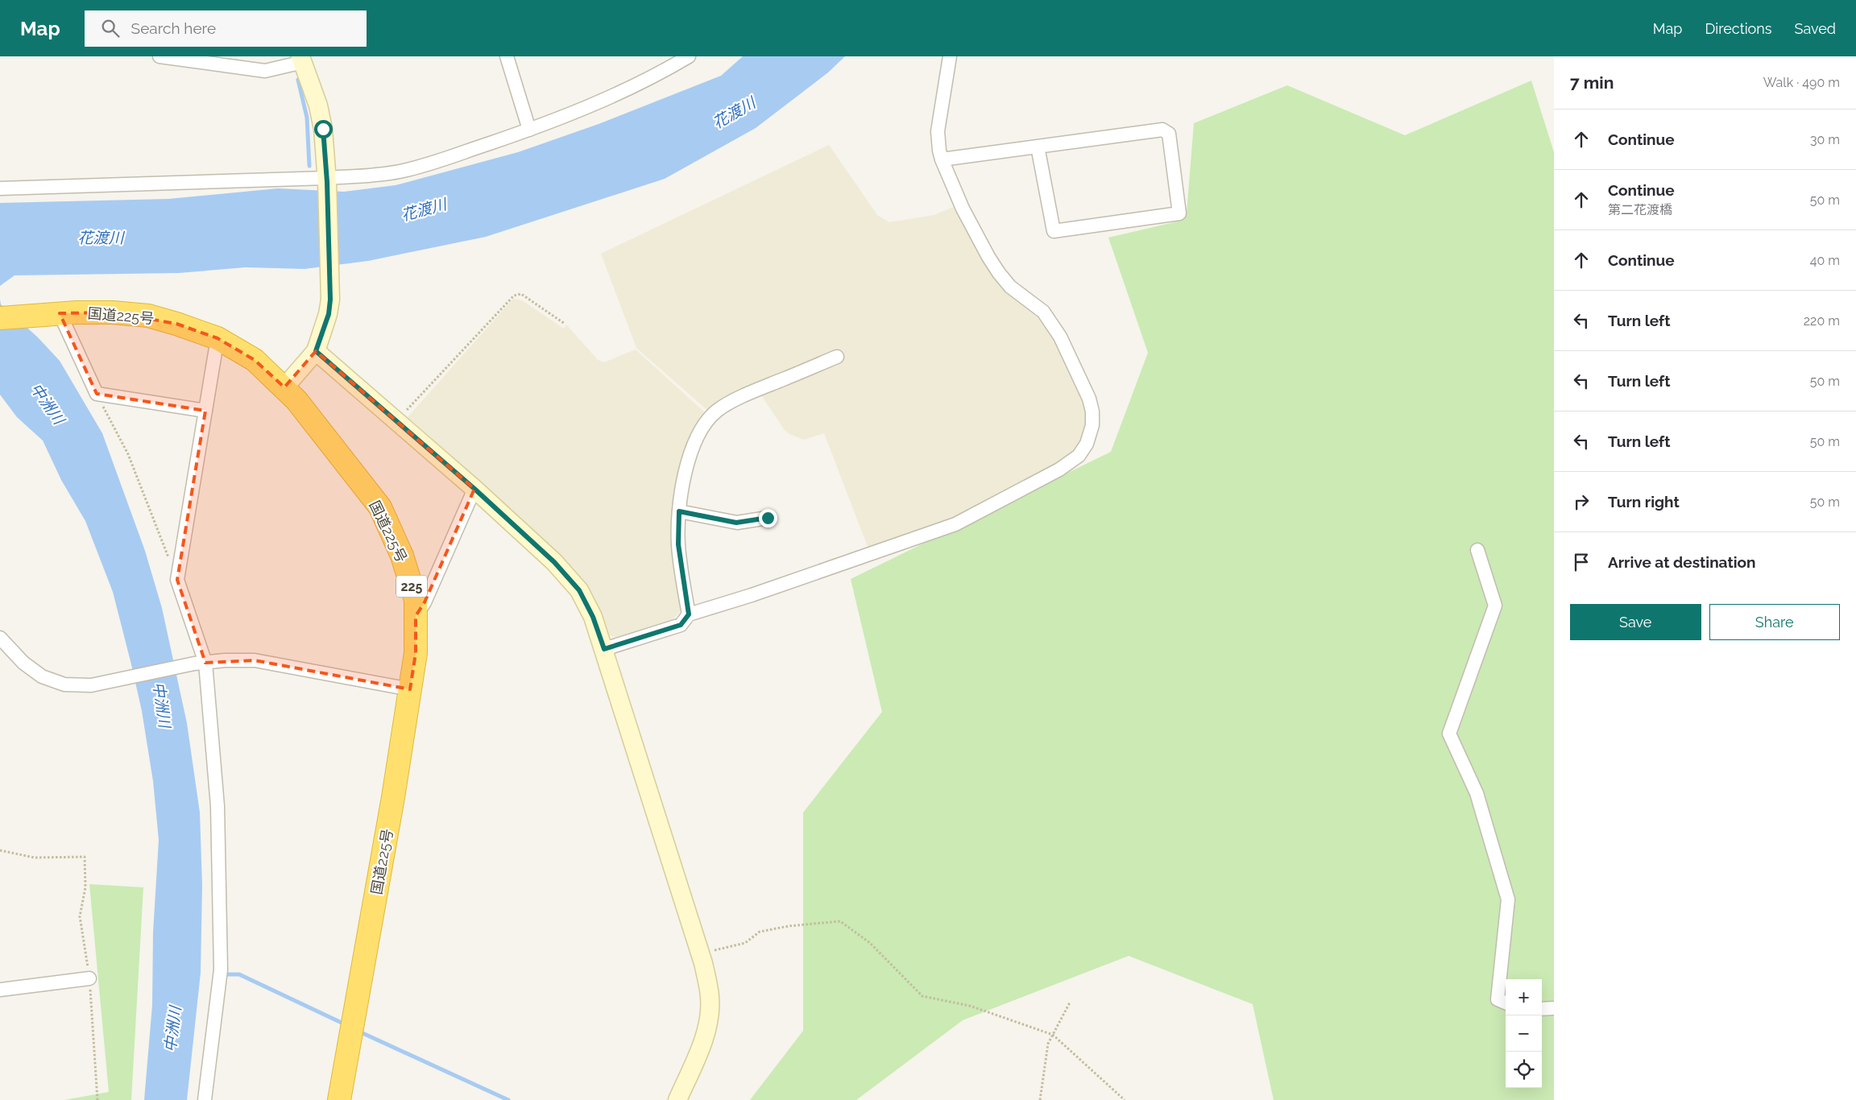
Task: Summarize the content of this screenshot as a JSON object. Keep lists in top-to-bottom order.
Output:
{
  "streets": {
    "highway": ["国道225号", "225"]
  },
  "water": ["花渡川", "中洲川"],
  "page": {
    "header": "Map",
    "search": "Search here",
    "nav": ["Map", "Directions", "Saved"],
    "heading": ["7 min", "Walk · 490 m"],
    "list": [
      ["Continue", "30 m"],
      ["Continue", "第二花渡橋", "50 m"],
      ["Continue", "40 m"],
      ["Turn left", "220 m"],
      ["Turn left", "50 m"],
      ["Turn left", "50 m"],
      ["Turn right", "50 m"],
      "Arrive at destination"
    ],
    "buttons": ["Save", "Share"],
    "map_buttons": ["+", "−"]
  }
}
